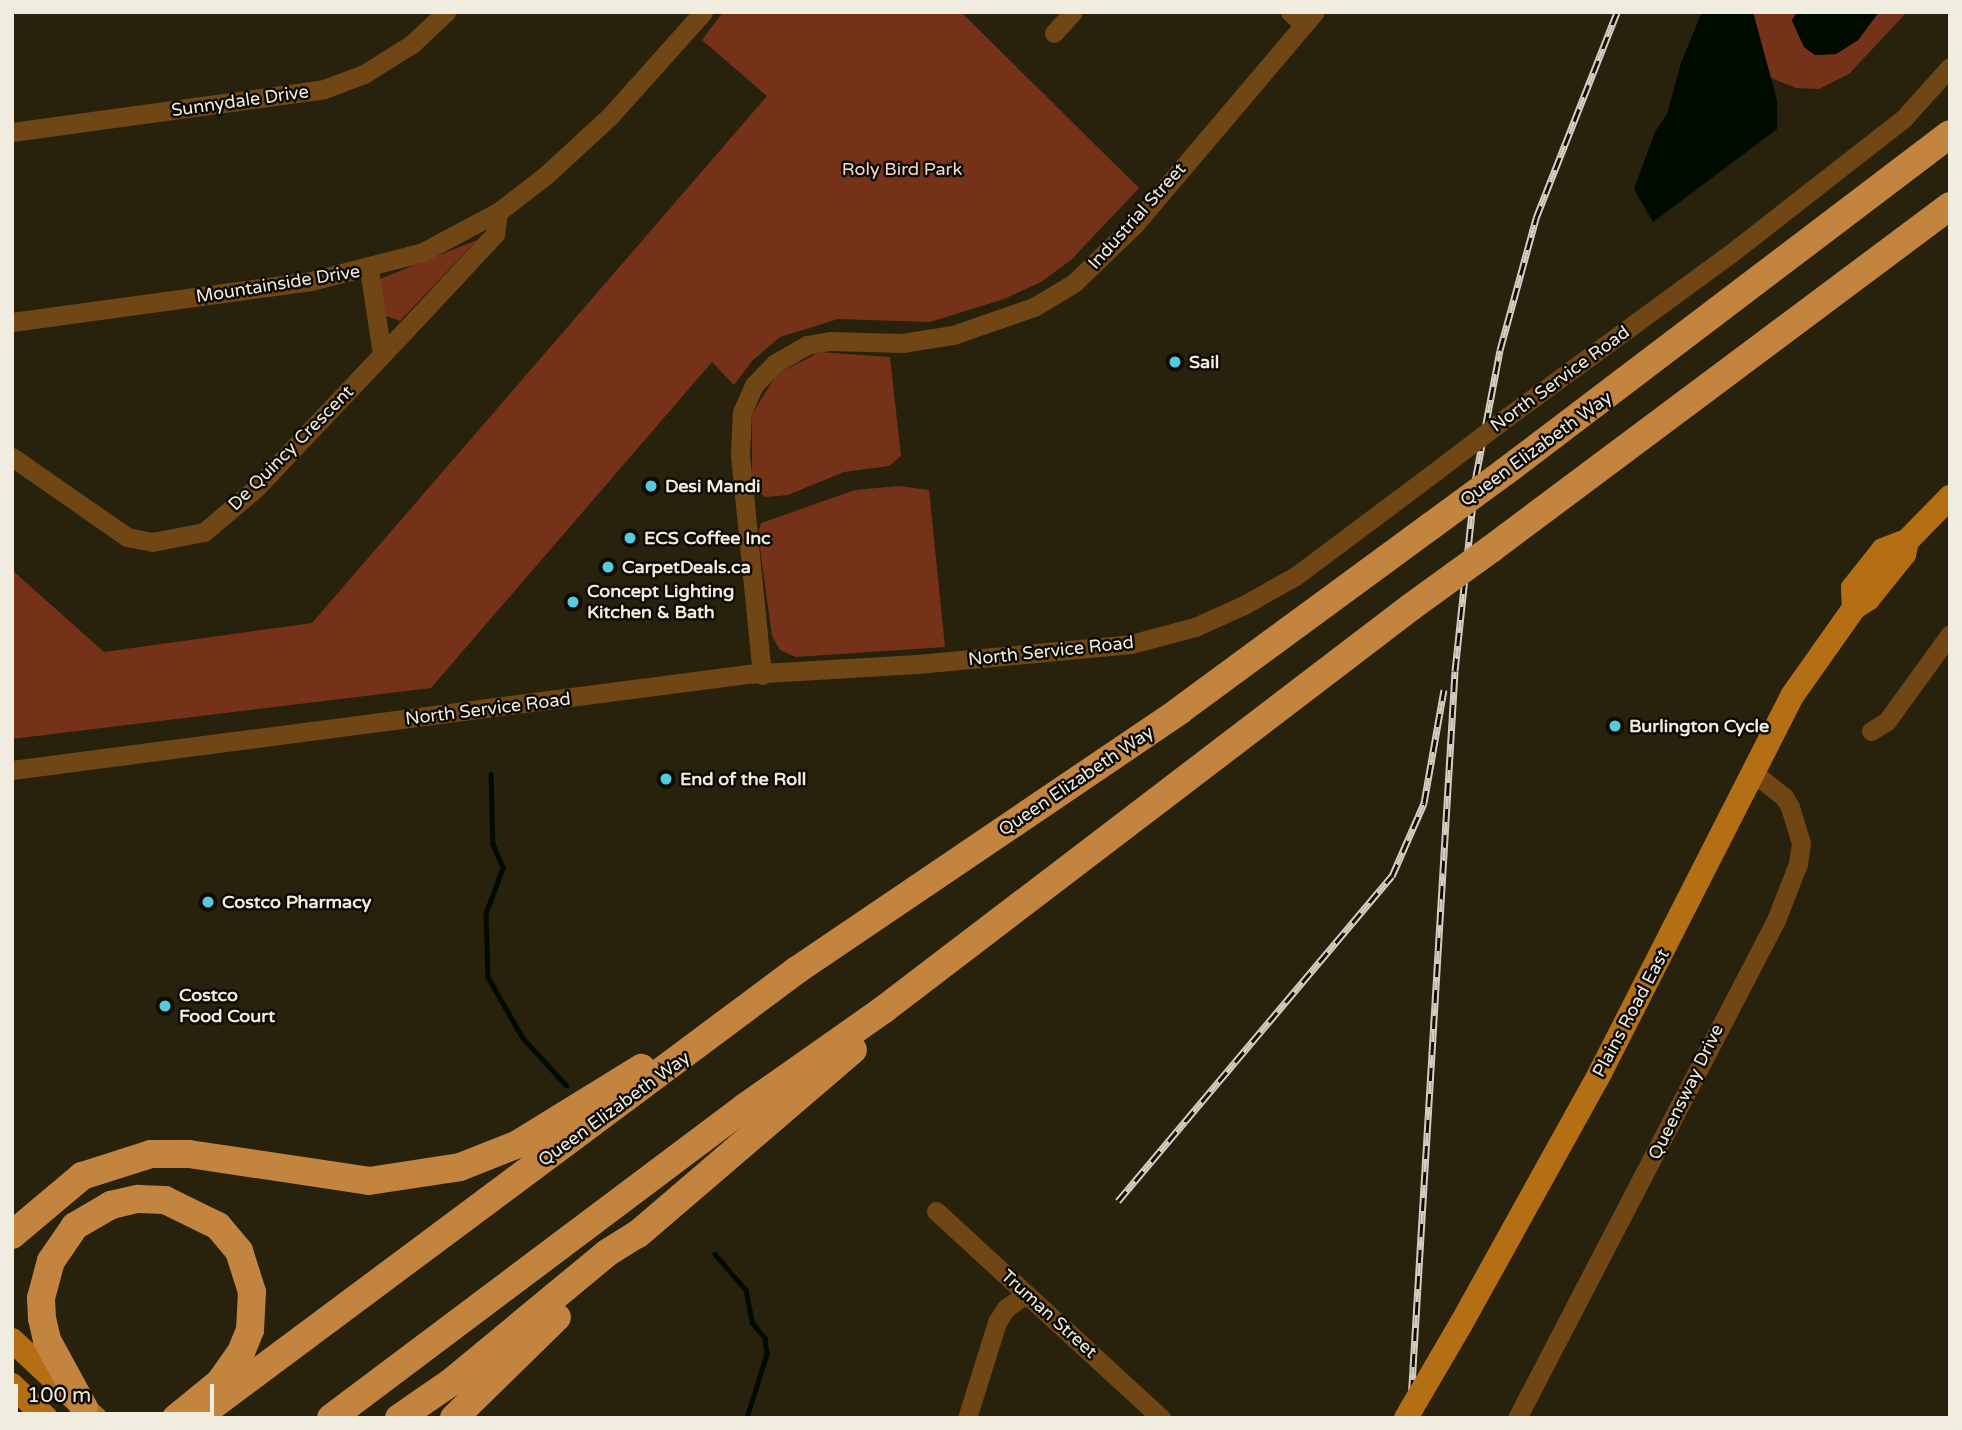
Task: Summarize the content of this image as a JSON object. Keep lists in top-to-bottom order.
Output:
{
  "streets": {
    "highway": ["Queen Elizabeth Way"],
    "main road": ["Plains Road East"],
    "street": [
      "Sunnydale Drive",
      "Industrial Street",
      "Mountainside Drive",
      "North Service Road",
      "De Quincy Crescent",
      "Queensway Drive",
      "Truman Street"
    ]
  },
  "crossings": [
    ["Industrial Street", "North Service Road"],
    ["Mountainside Drive", "De Quincy Crescent"],
    ["Plains Road East", "Queensway Drive"]
  ],
  "parks": ["Roly Bird Park"],
  "places": [
    "Sail",
    "Desi Mandi",
    "ECS Coffee Inc",
    "CarpetDeals.ca",
    "Concept Lighting Kitchen & Bath",
    "Burlington Cycle",
    "End of the Roll",
    "Costco Pharmacy",
    "Costco Food Court"
  ],
  "scale_bar": "100 m"
}
